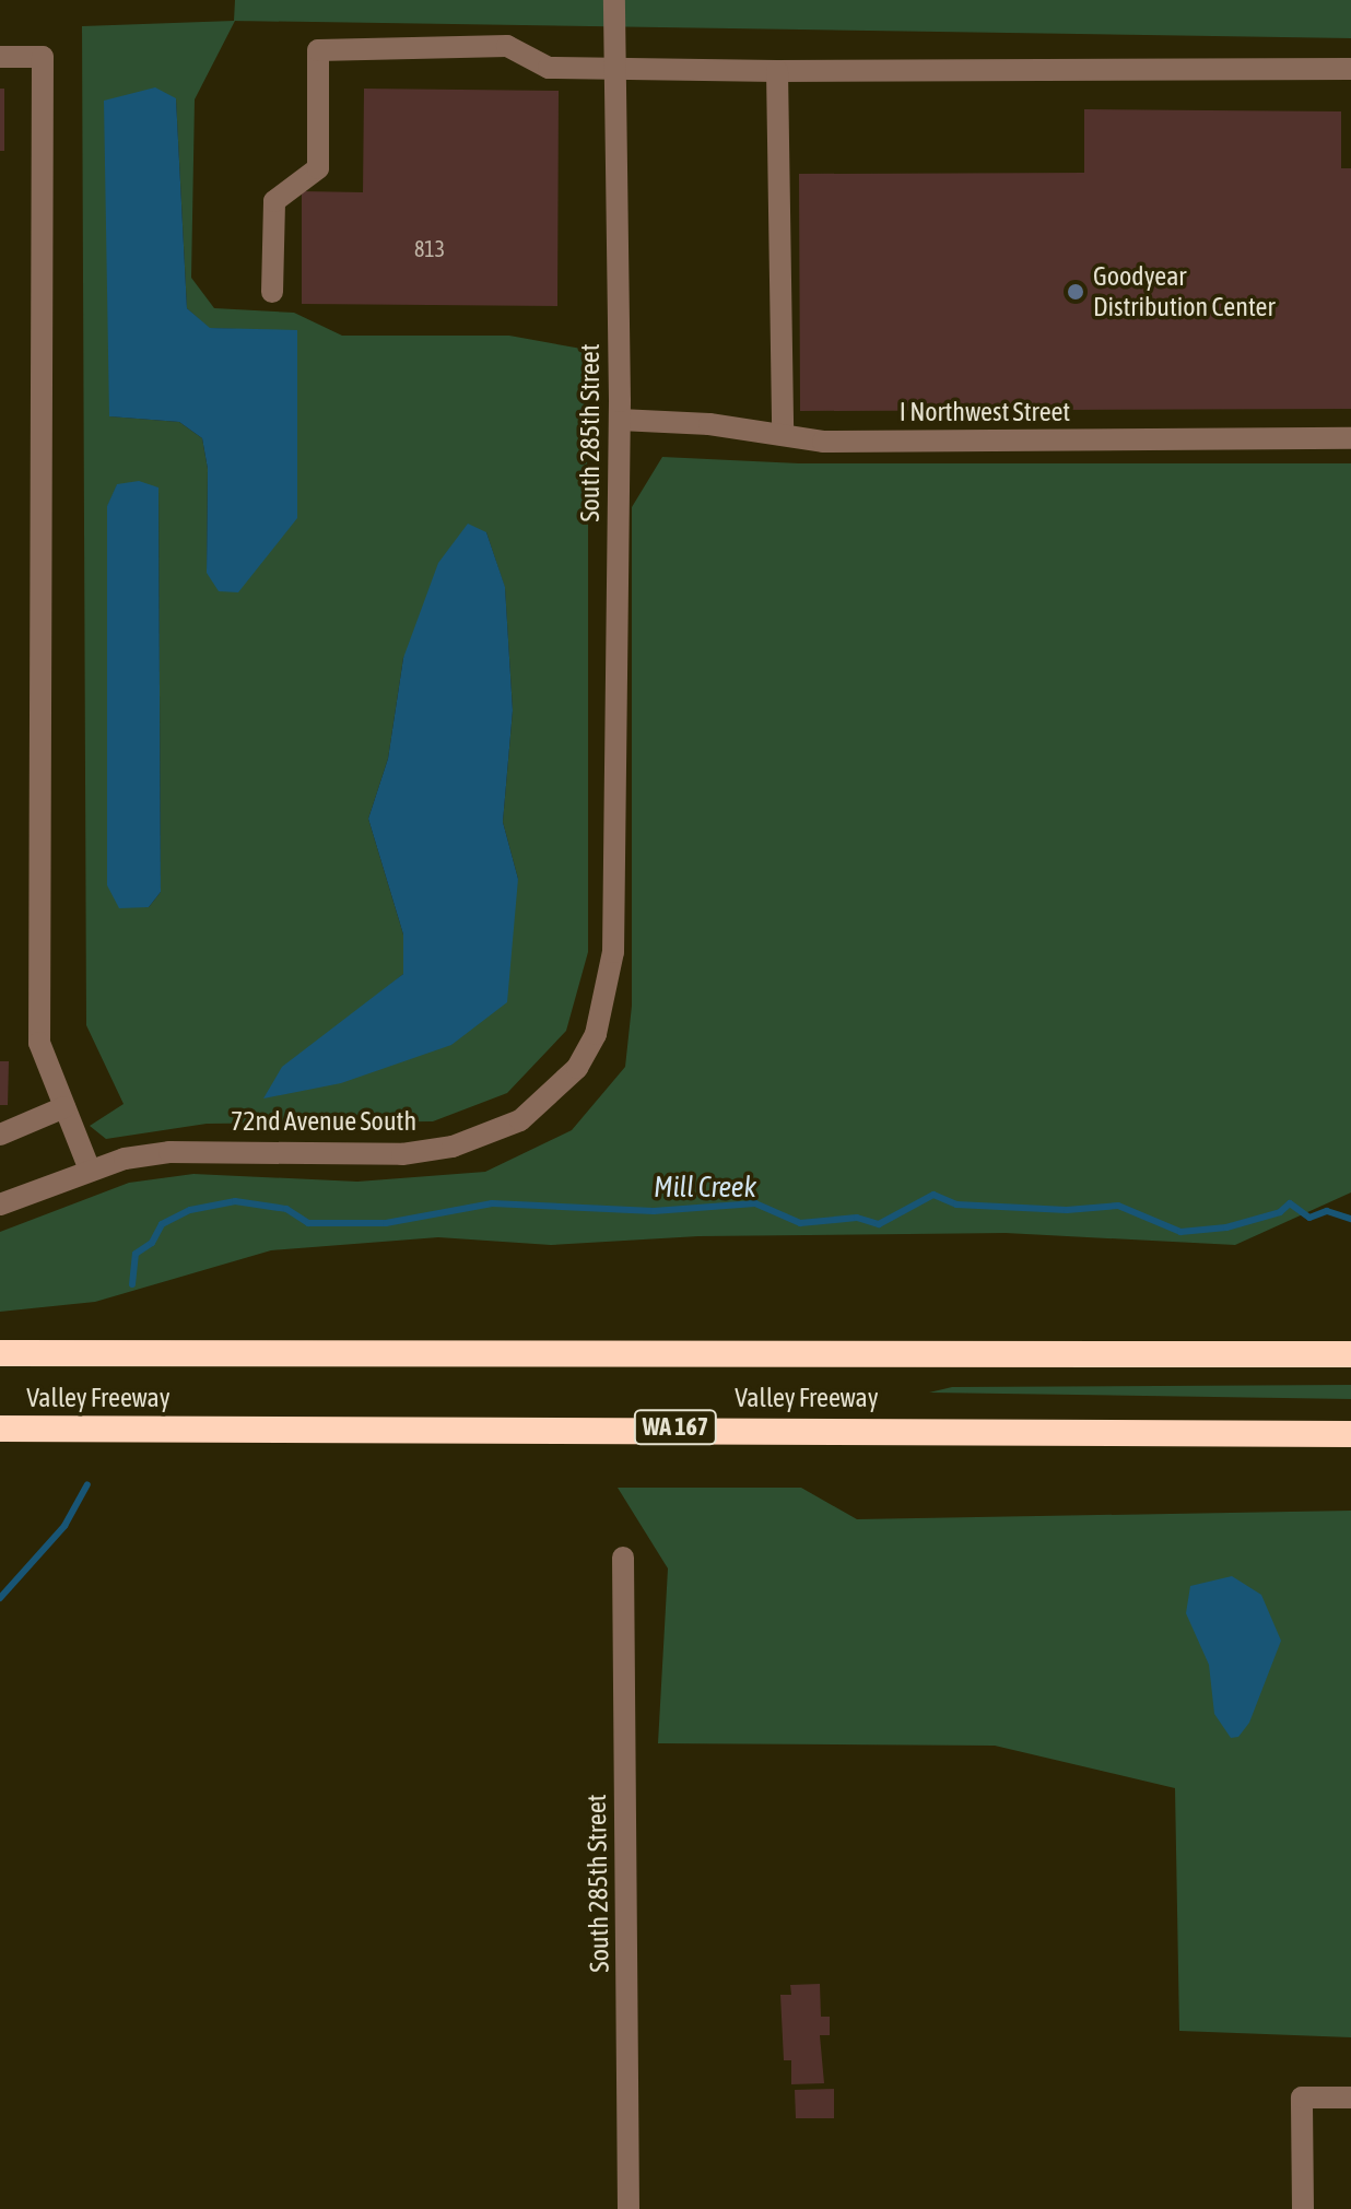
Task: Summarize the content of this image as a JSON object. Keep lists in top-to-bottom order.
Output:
{
  "streets": {
    "highway": ["Valley Freeway", "WA 167"],
    "street": ["I Northwest Street", "South 285th Street", "72nd Avenue South"]
  },
  "crossings": [
    ["I Northwest Street", "South 285th Street"],
    ["South 285th Street", "72nd Avenue South"]
  ],
  "water": ["Mill Creek"],
  "places": ["Goodyear Distribution Center"],
  "house_numbers": ["813"]
}
